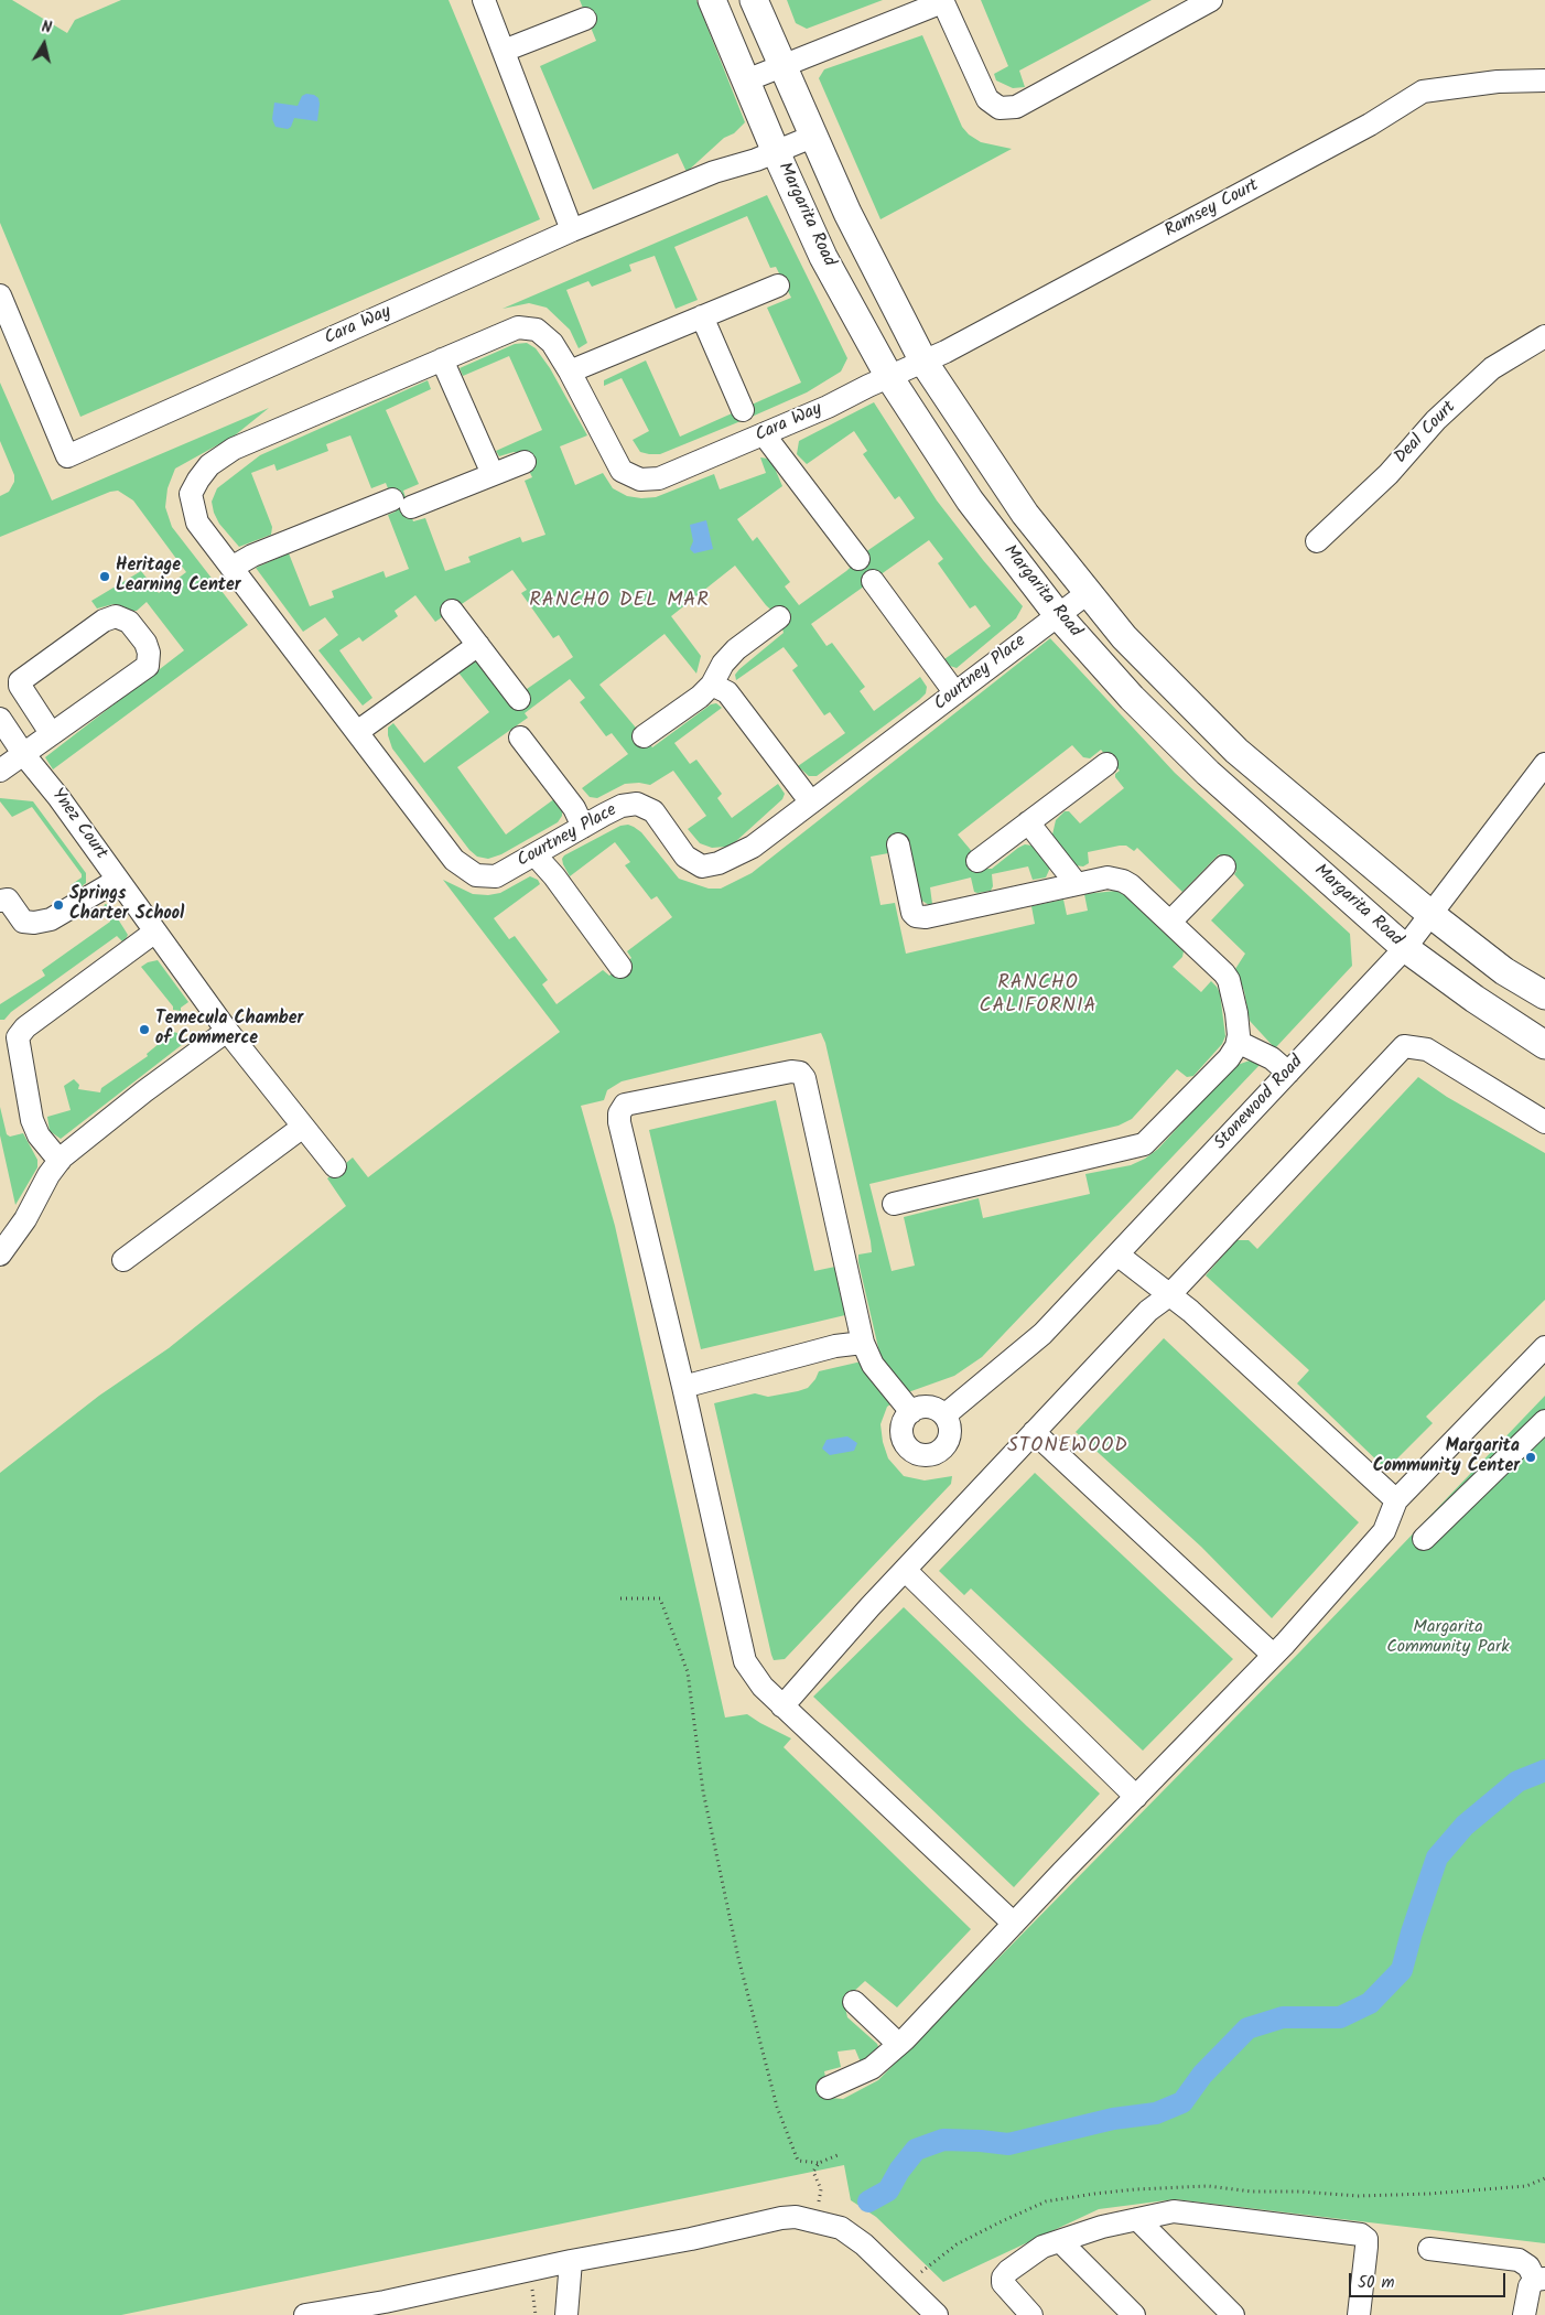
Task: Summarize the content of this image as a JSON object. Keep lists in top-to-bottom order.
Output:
{
  "streets": {
    "main road": ["Margarita Road"],
    "street": [
      "Ramsey Court",
      "Cara Way",
      "Deal Court",
      "Courtney Place",
      "Ynez Court",
      "Stonewood Road"
    ]
  },
  "crossings": [
    ["Ramsey Court", "Margarita Road"],
    ["Ramsey Court", "Cara Way"],
    ["Margarita Road", "Cara Way"],
    ["Margarita Road", "Courtney Place"],
    ["Margarita Road", "Stonewood Road"],
    ["Cara Way", "Courtney Place"]
  ],
  "districts": ["RANCHO DEL MAR", "RANCHO CALIFORNIA", "STONEWOOD"],
  "parks": ["Margarita Community Park"],
  "places": [
    "Heritage Learning Center",
    "Springs Charter School",
    "Temecula Chamber of Commerce",
    "Margarita Community Center"
  ],
  "scale_bar": "50 m",
  "north": "top"
}
